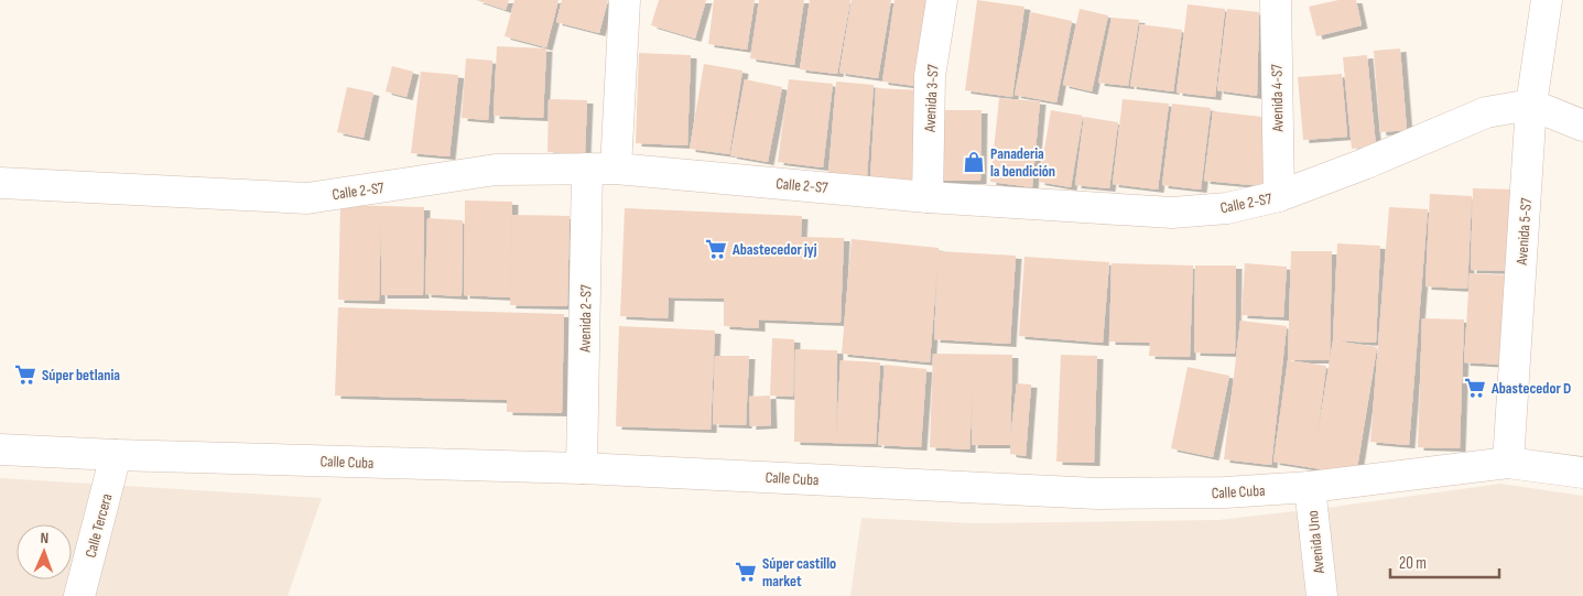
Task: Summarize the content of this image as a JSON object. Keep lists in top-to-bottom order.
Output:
{
  "streets": {
    "street": [
      "Avenida 3-S7",
      "Avenida 4-S7",
      "Calle 2-S7",
      "Avenida 5-S7",
      "Avenida 2-S7",
      "Calle Cuba",
      "Calle Tercera",
      "Avenida Uno"
    ]
  },
  "crossings": [
    ["Avenida 3-S7", "Calle 2-S7"],
    ["Avenida 4-S7", "Calle 2-S7"],
    ["Calle 2-S7", "Avenida 5-S7"],
    ["Calle 2-S7", "Avenida 2-S7"],
    ["Avenida 5-S7", "Calle Cuba"],
    ["Avenida 2-S7", "Calle Cuba"],
    ["Calle Cuba", "Calle Tercera"],
    ["Calle Cuba", "Avenida Uno"]
  ],
  "places": {
    "shop": ["Panaderia la bendición"],
    "supermarket": [
      "Abastecedor jyj",
      "Súper betlania",
      "Abastecedor D",
      "Súper castillo market"
    ]
  },
  "scale_bar": "20 m",
  "north": "top"
}
